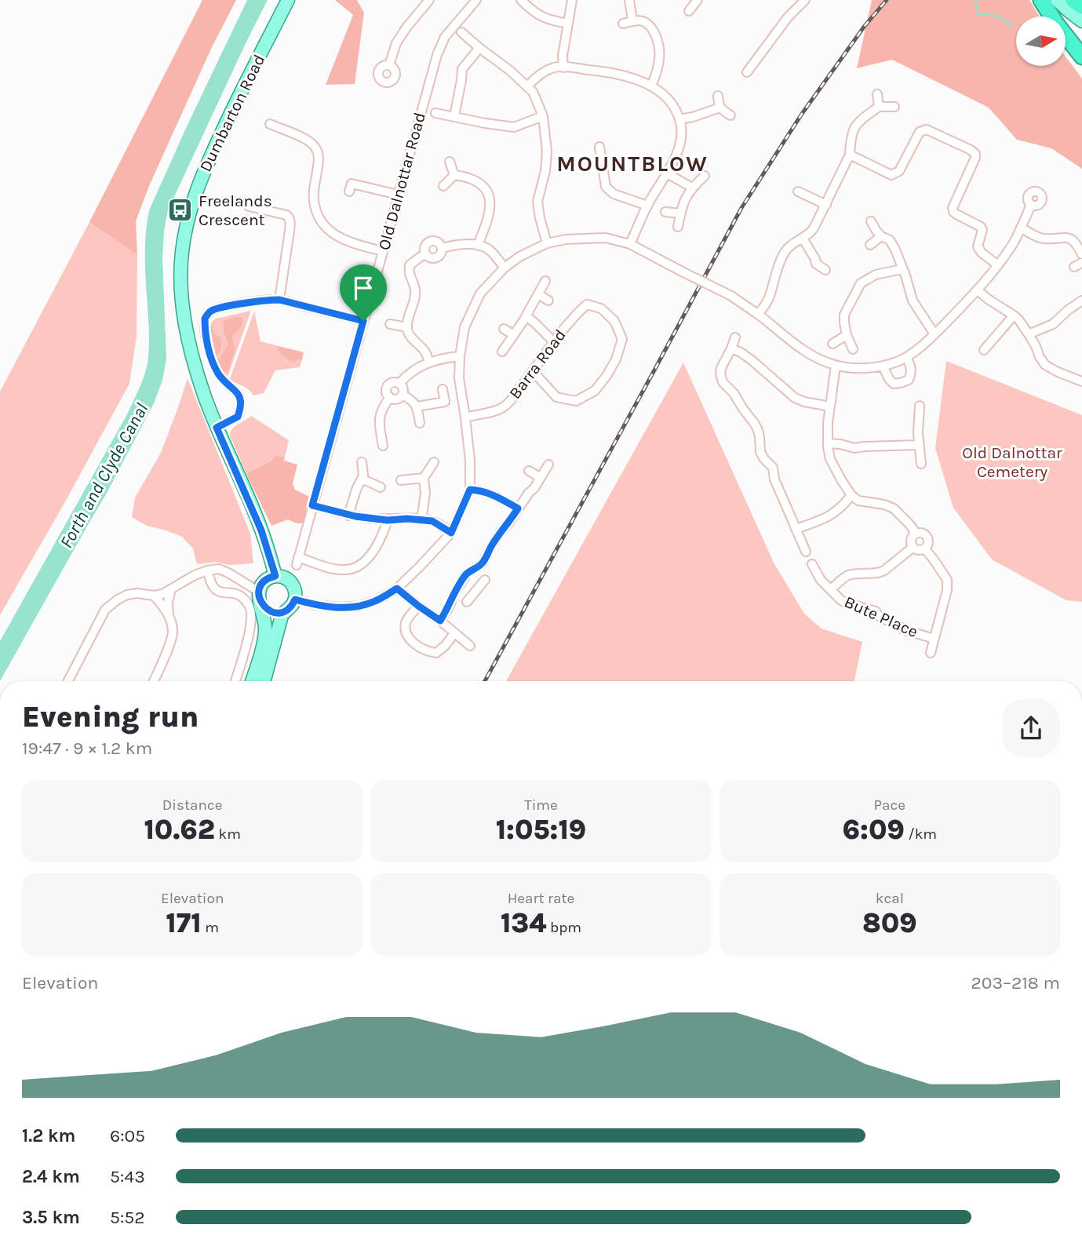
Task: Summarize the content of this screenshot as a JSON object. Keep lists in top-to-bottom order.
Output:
{
  "streets": {
    "main road": ["Dumbarton Road"],
    "street": ["Old Dalnottar Road", "Barra Road", "Bute Place"]
  },
  "districts": ["MOUNTBLOW"],
  "water": ["Forth and Clyde Canal"],
  "parks": ["Old Dalnottar Cemetery"],
  "places": {
    "bus stop": ["Freelands Crescent"]
  },
  "north": "right",
  "page": {
    "heading": ["Evening run", "19:47 · 9 × 1.2 km"],
    "stats": [
      ["Distance", "10.62 km"],
      ["Time", "1:05:19"],
      ["Pace", "6:09 /km"],
      ["Elevation", "171 m"],
      ["Heart rate", "134 bpm"],
      ["kcal", "809"]
    ],
    "chart": ["Elevation", "203–218 m"],
    "list": [
      {
        "name": "1.2 km",
        "note": "6:05"
      },
      {
        "name": "2.4 km",
        "note": "5:43"
      },
      {
        "name": "3.5 km",
        "note": "5:52"
      }
    ]
  }
}
